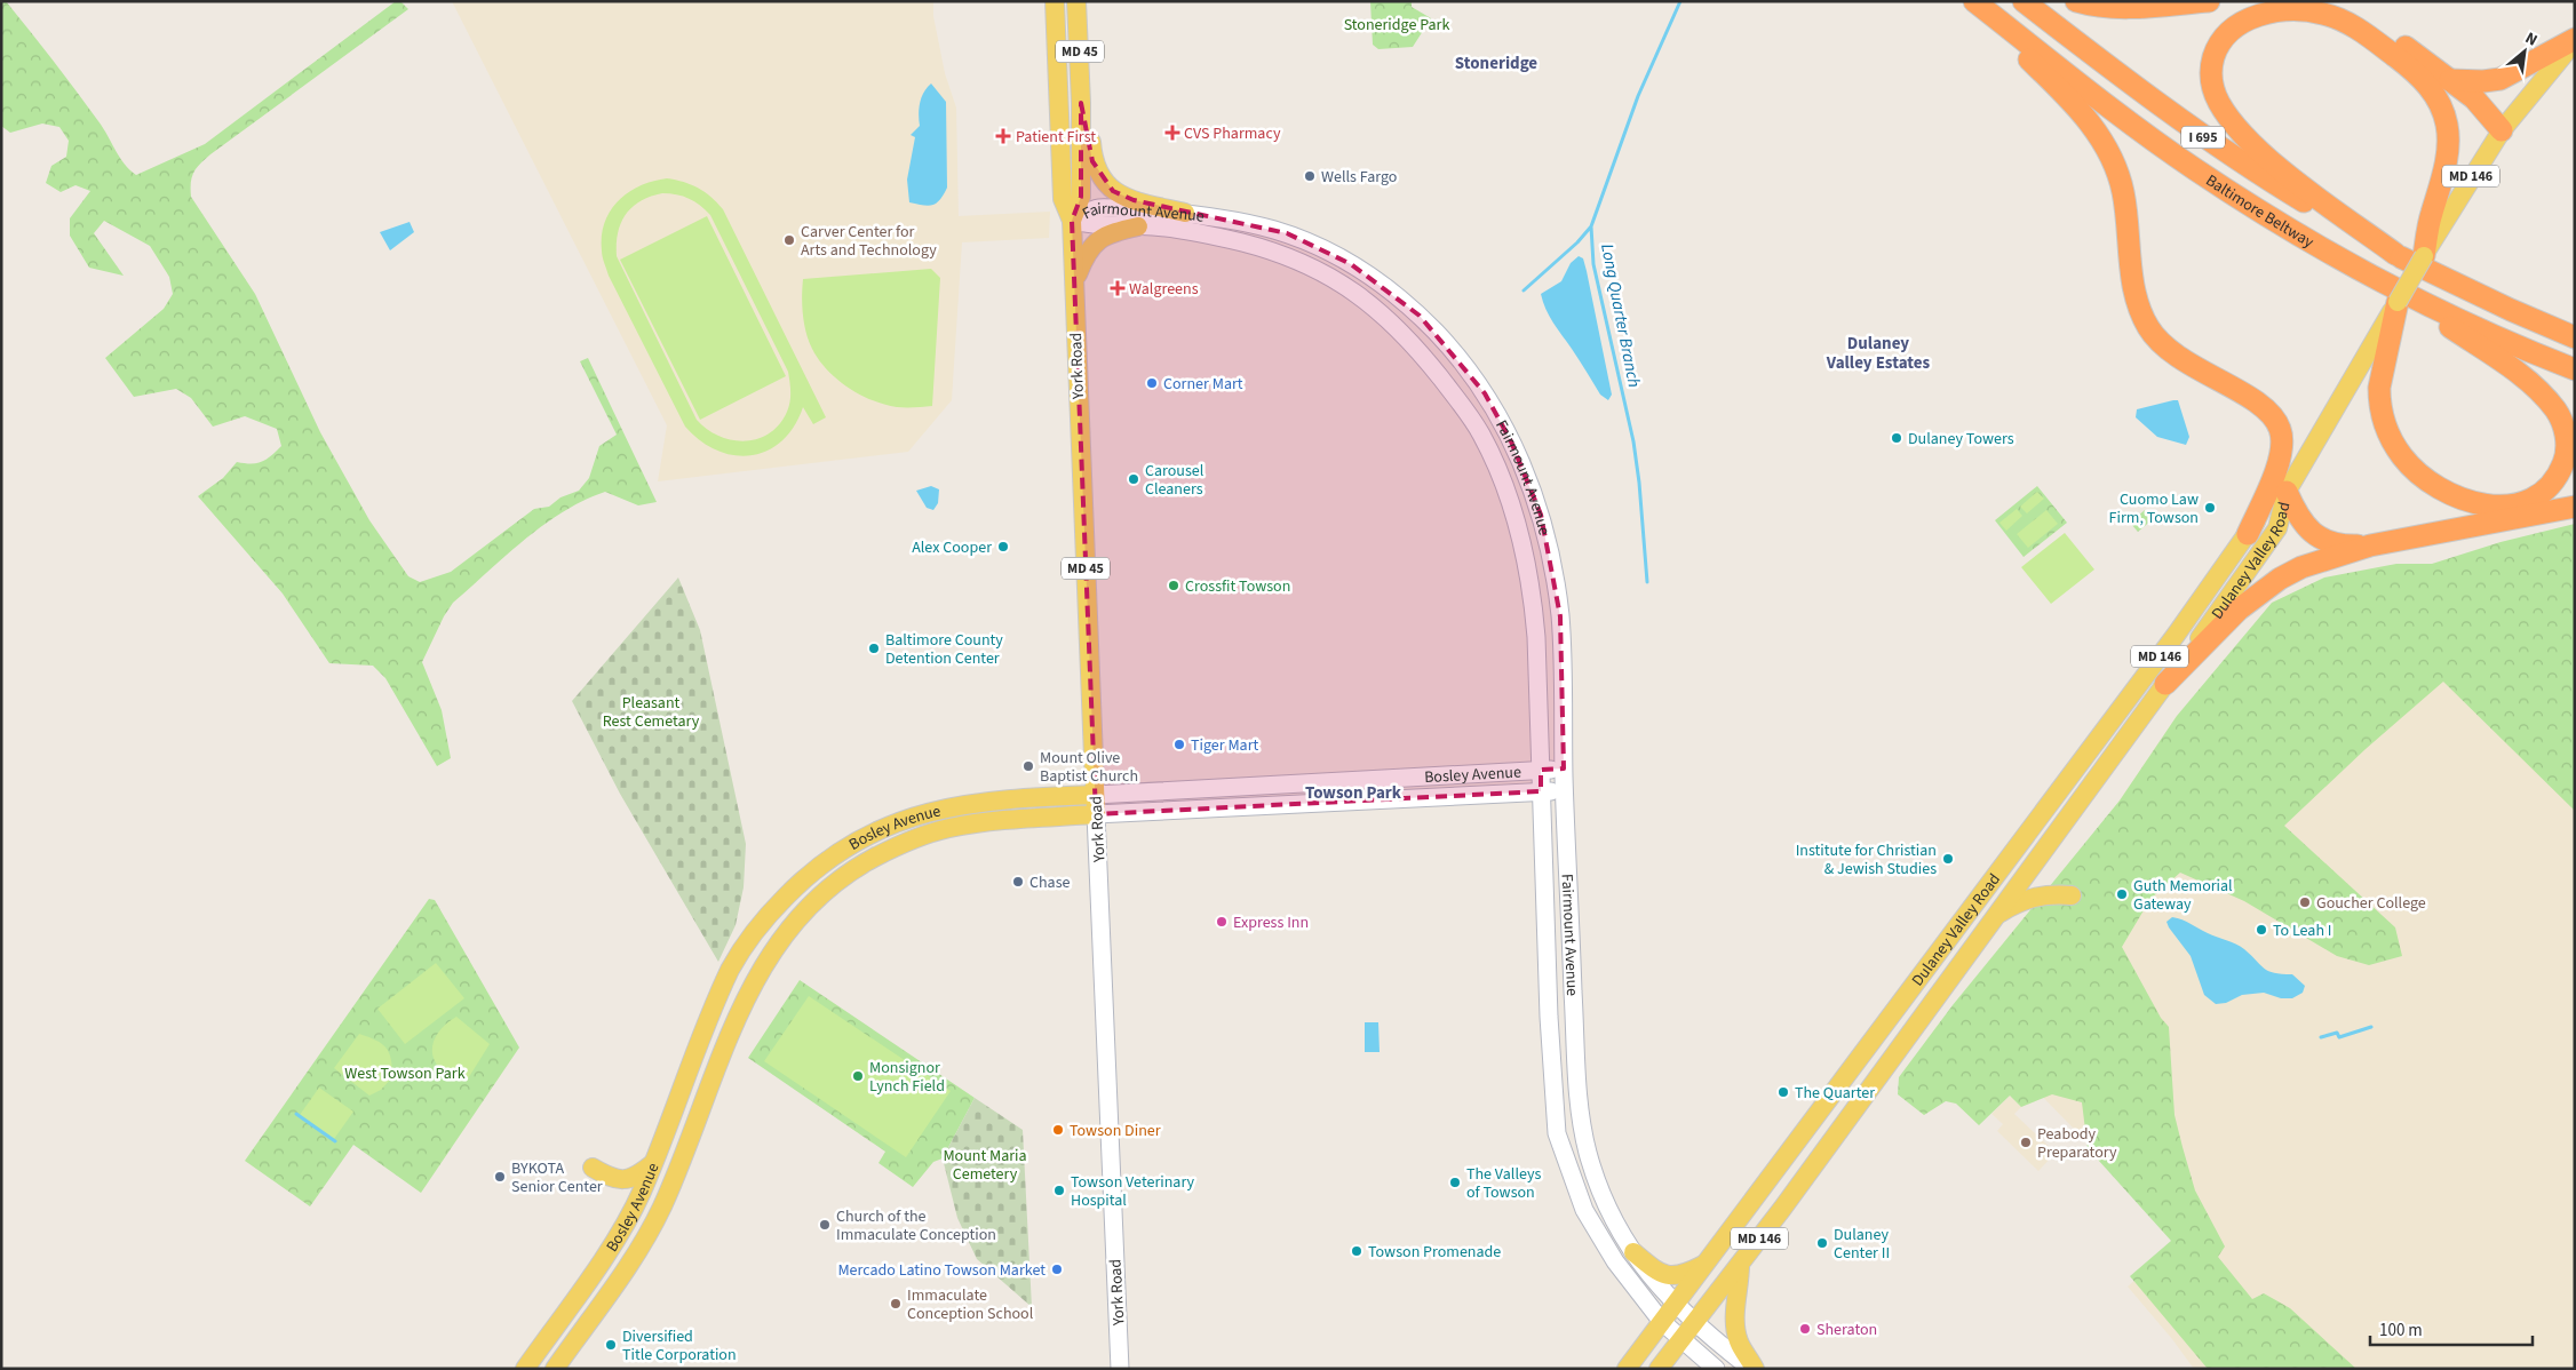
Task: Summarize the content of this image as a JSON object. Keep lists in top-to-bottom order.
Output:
{
  "streets": {
    "highway": ["I 695", "Baltimore Beltway"],
    "main road": [
      "MD 45",
      "MD 146",
      "Fairmount Avenue",
      "York Road",
      "Dulaney Valley Road",
      "Bosley Avenue"
    ]
  },
  "crossings": [
    ["Fairmount Avenue", "York Road"],
    ["Fairmount Avenue", "Dulaney Valley Road"],
    ["Fairmount Avenue", "Bosley Avenue"],
    ["York Road", "Bosley Avenue"]
  ],
  "districts": ["Stoneridge", "Dulaney Valley Estates", "Towson Park"],
  "water": ["Long Quarter Branch"],
  "parks": [
    "Stoneridge Park",
    "Pleasant Rest Cemetary",
    "West Towson Park",
    "Mount Maria Cemetery"
  ],
  "places": {
    "health": ["CVS Pharmacy", "Patient First", "Walgreens"],
    "other": [
      "Wells Fargo",
      "Carver Center for Arts and Technology",
      "Corner Mart",
      "Dulaney Towers",
      "Carousel Cleaners",
      "Cuomo Law Firm, Towson",
      "Alex Cooper",
      "Crossfit Towson",
      "Baltimore County Detention Center",
      "Tiger Mart",
      "Mount Olive Baptist Church",
      "Institute for Christian & Jewish Studies",
      "Chase",
      "Guth Memorial Gateway",
      "Goucher College",
      "Express Inn",
      "To Leah I",
      "Monsignor Lynch Field",
      "The Quarter",
      "Towson Diner",
      "Peabody Preparatory",
      "BYKOTA Senior Center",
      "The Valleys of Towson",
      "Towson Veterinary Hospital",
      "Church of the Immaculate Conception",
      "Dulaney Center II",
      "Towson Promenade",
      "Mercado Latino Towson Market",
      "Immaculate Conception School",
      "Sheraton",
      "Diversified Title Corporation"
    ]
  },
  "scale_bar": "100 m",
  "north": "top right"
}
